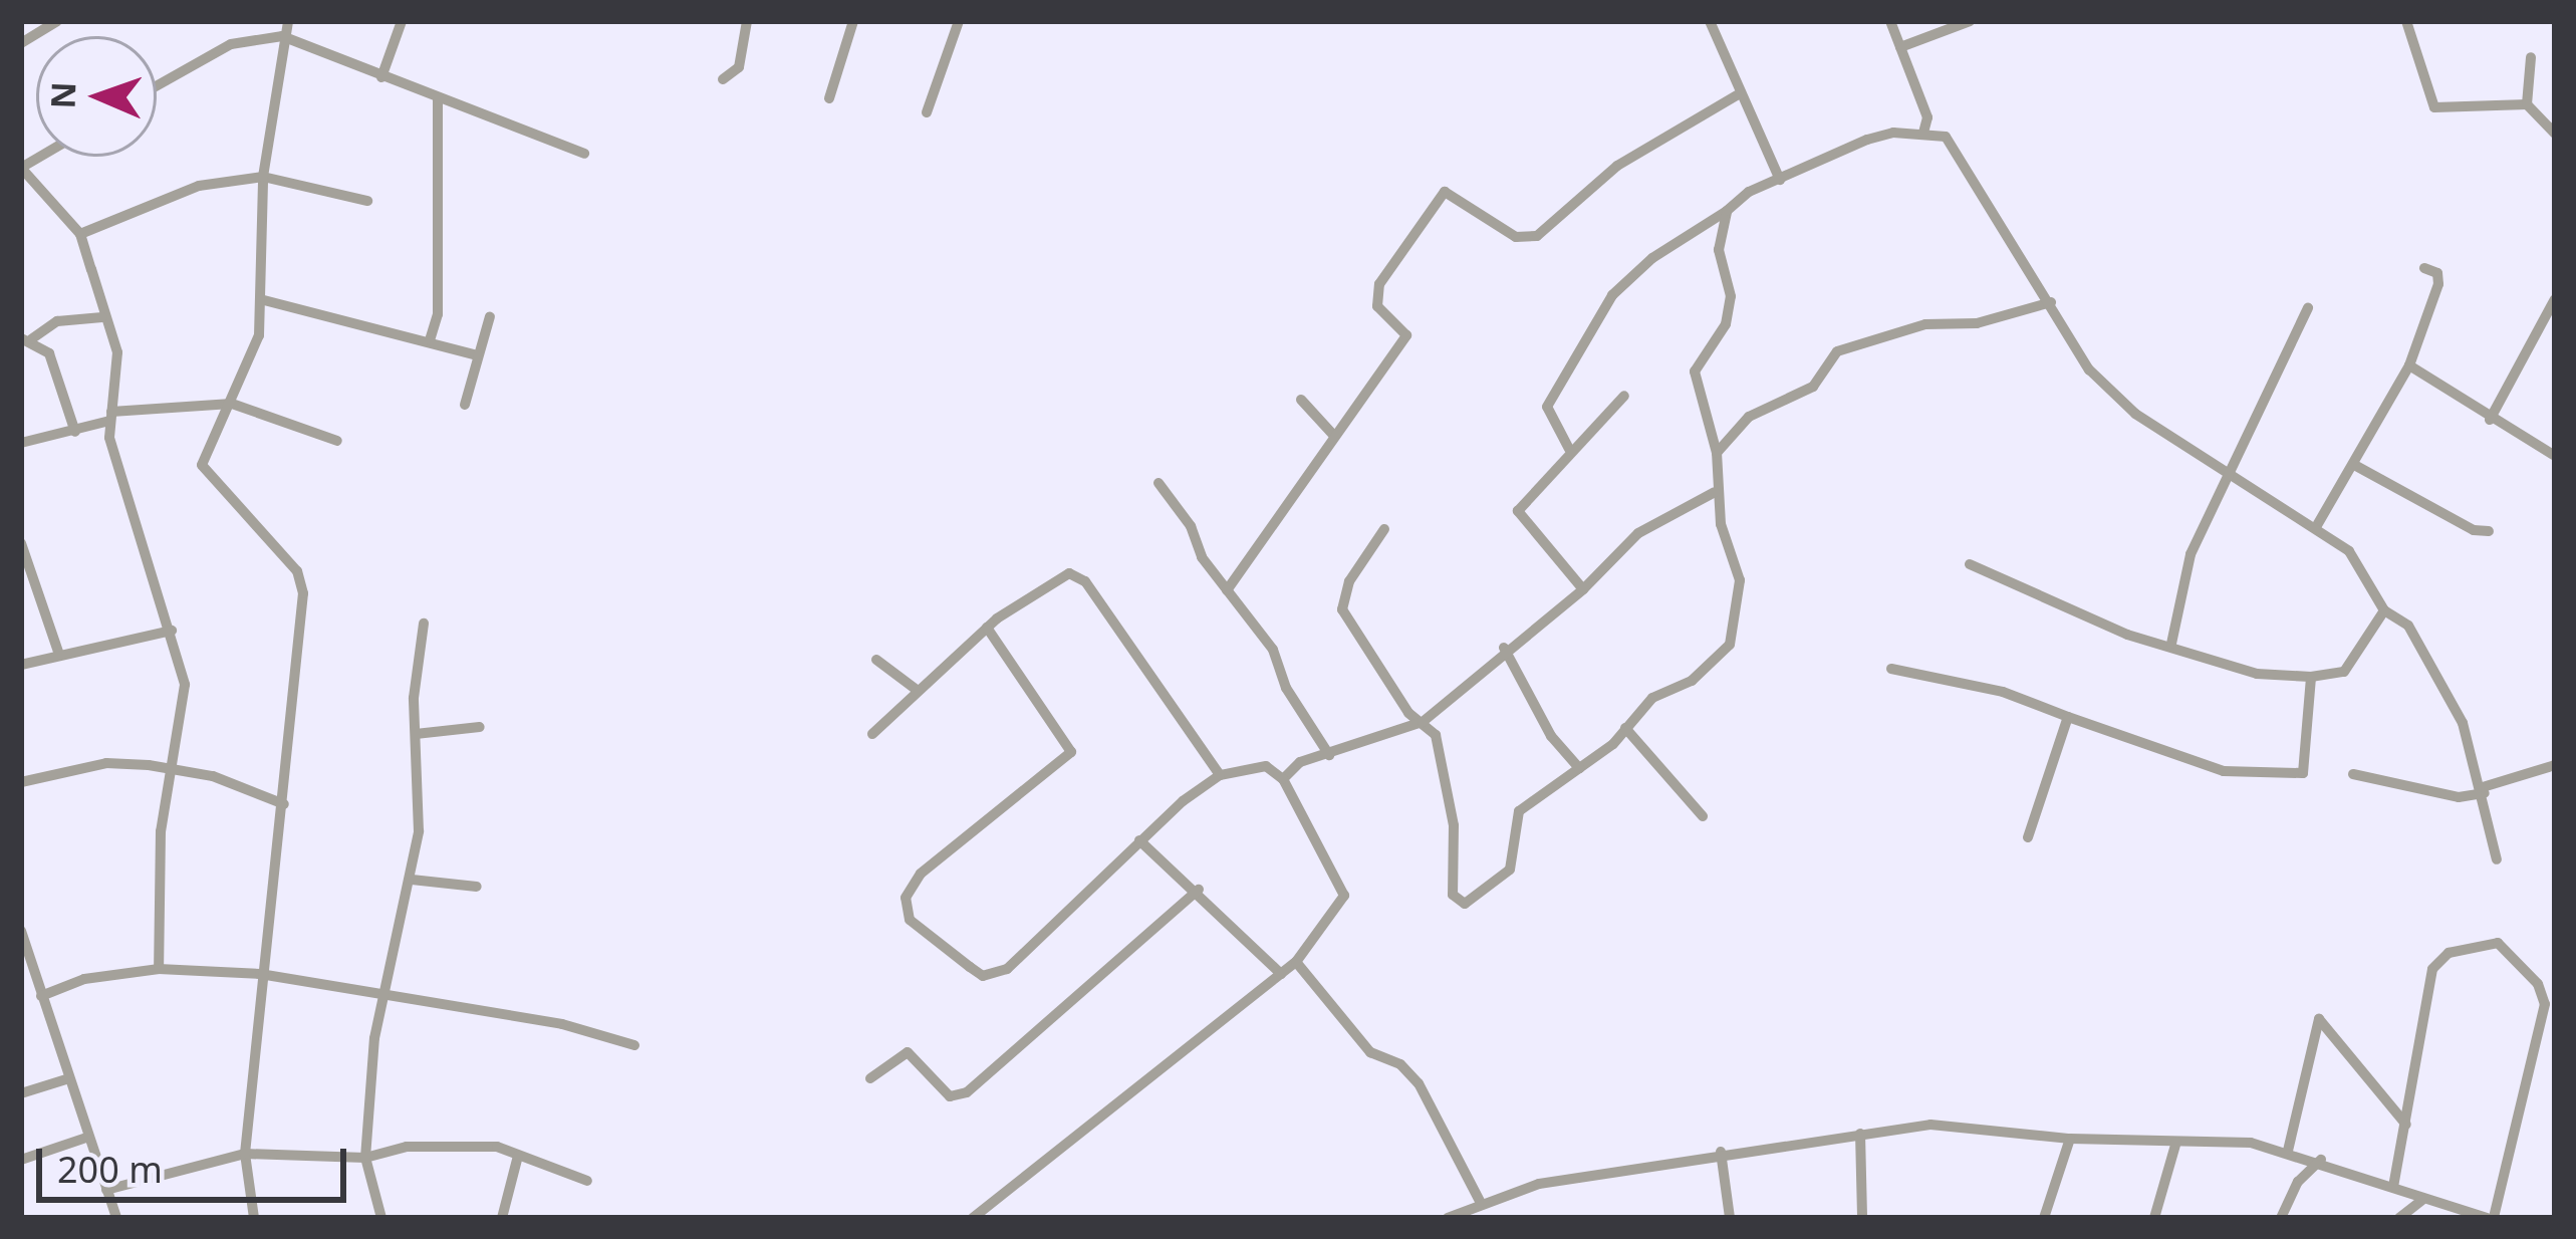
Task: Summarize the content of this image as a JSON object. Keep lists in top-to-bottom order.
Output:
{
  "scale_bar": "200 m",
  "north": "left"
}
